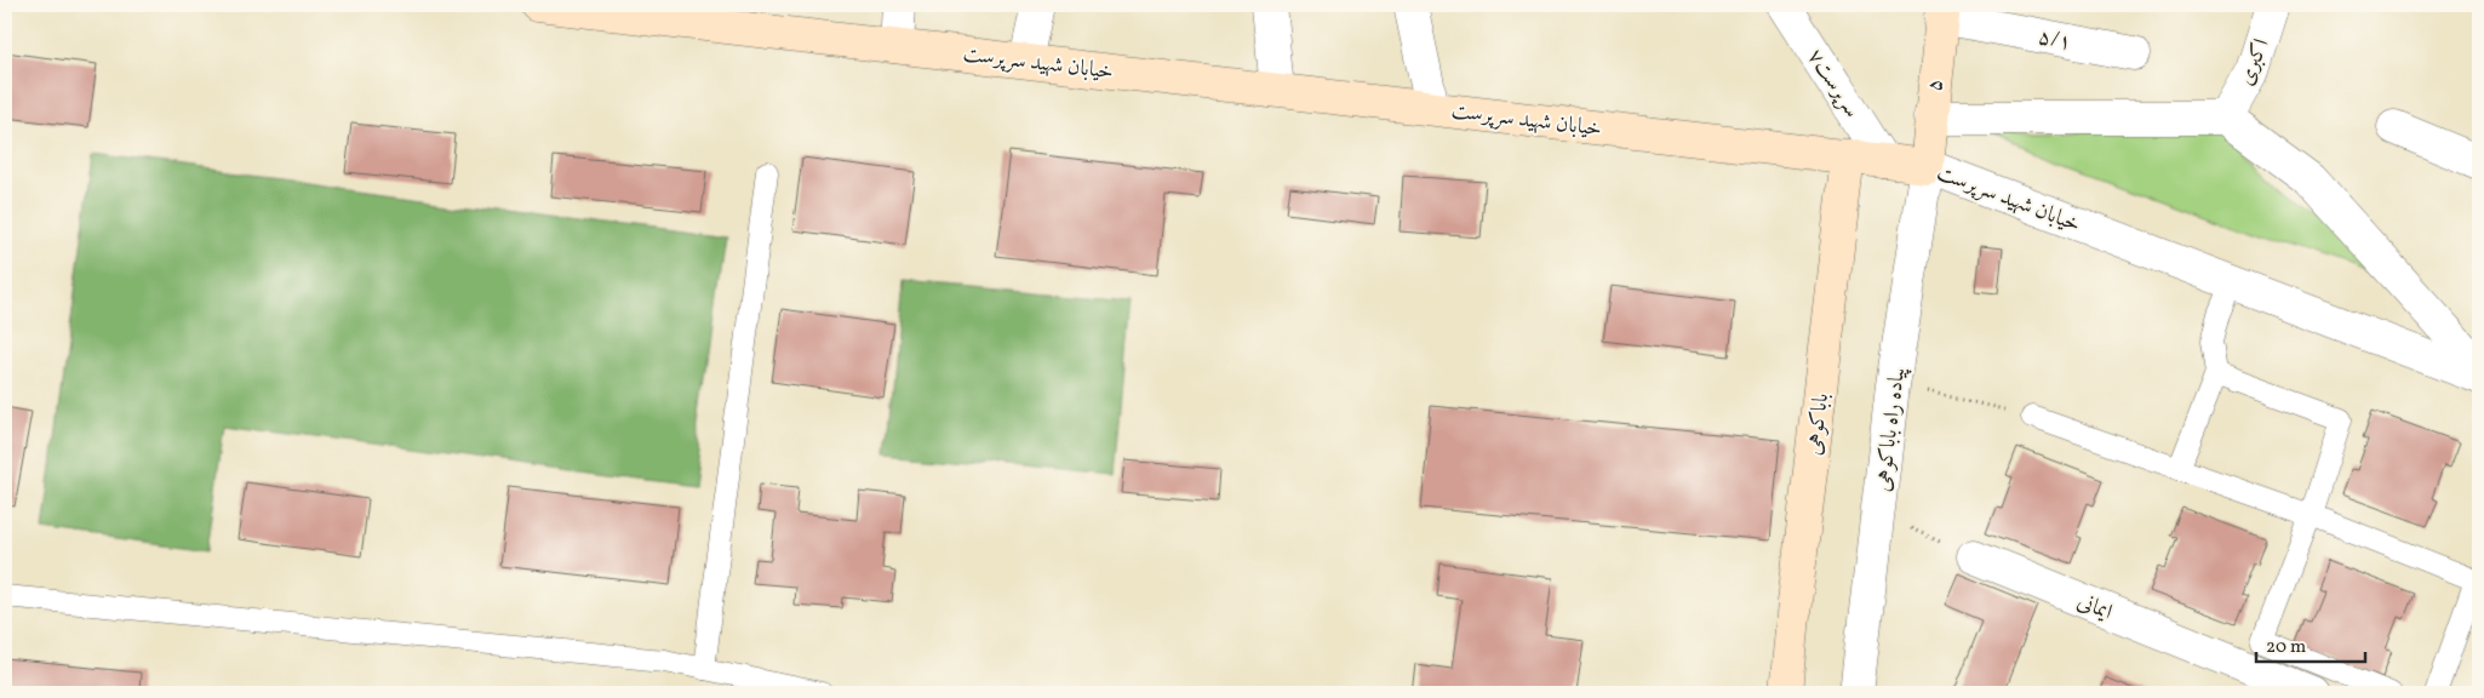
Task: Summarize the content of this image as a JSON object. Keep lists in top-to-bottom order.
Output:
{
  "streets": {
    "street": [
      "۵/۱",
      "خیابان شهید سرپرست",
      "اکبری",
      "سرپرست۷",
      "۵",
      "باباکوهی",
      "پیاده راه باباکوهی",
      "ایمانی"
    ]
  },
  "crossings": [
    ["۵/۱", "۵"],
    ["خیابان شهید سرپرست", "سرپرست۷"],
    ["خیابان شهید سرپرست", "۵"],
    ["خیابان شهید سرپرست", "باباکوهی"],
    ["خیابان شهید سرپرست", "پیاده راه باباکوهی"],
    ["۵", "پیاده راه باباکوهی"]
  ],
  "scale_bar": "20 m"
}
